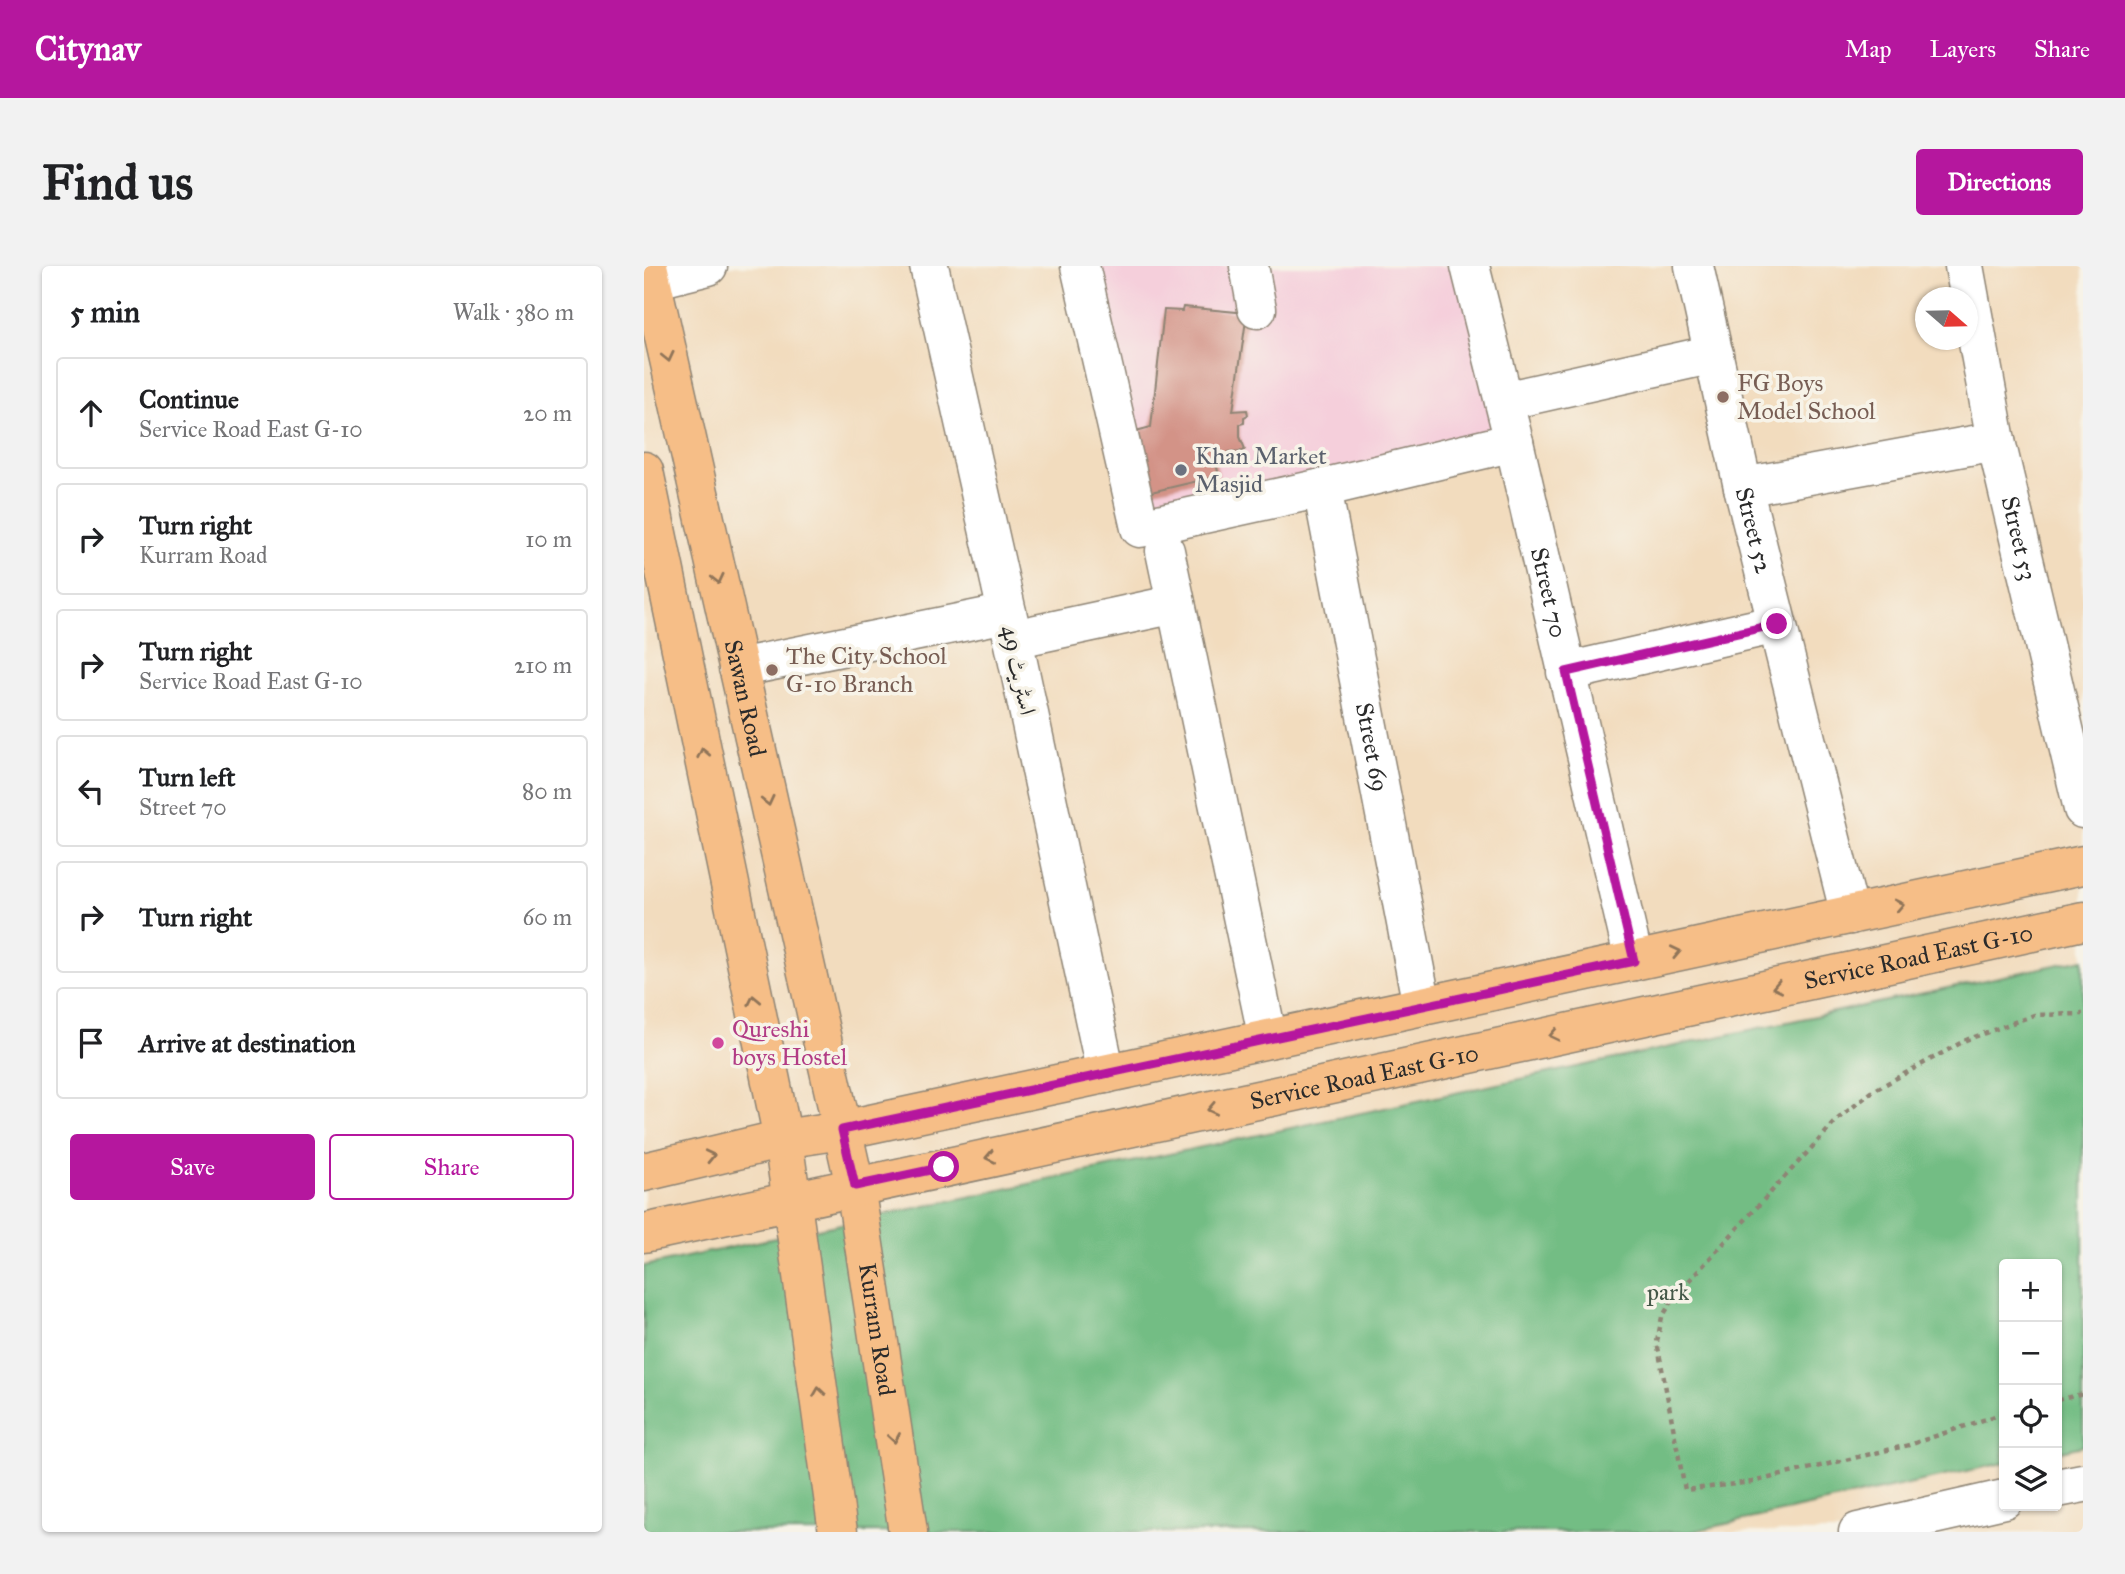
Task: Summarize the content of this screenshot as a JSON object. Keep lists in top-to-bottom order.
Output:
{
  "streets": {
    "main road": ["Sawan Road", "Service Road East G-10", "Kurram Road"],
    "street": [
      "Street 52",
      "Street 53",
      "Street 70",
      "اسٹریٹ 49",
      "Street 69"
    ]
  },
  "crossings": [
    ["Sawan Road", "Kurram Road"],
    ["Service Road East G-10", "Kurram Road"]
  ],
  "parks": ["park"],
  "places": [
    "FG Boys Model School",
    "Khan Market Masjid",
    "The City School G-10 Branch",
    "Qureshi boys Hostel"
  ],
  "north": "right",
  "page": {
    "header": "Citynav",
    "nav": ["Map", "Layers", "Share"],
    "buttons": [
      "Directions",
      ["Save", "Share"]
    ],
    "title": "Find us",
    "heading": ["5 min", "Walk · 380 m"],
    "list": [
      ["Continue", "Service Road East G-10", "20 m"],
      ["Turn right", "Kurram Road", "10 m"],
      ["Turn right", "Service Road East G-10", "210 m"],
      ["Turn left", "Street 70", "80 m"],
      ["Turn right", "60 m"],
      "Arrive at destination"
    ],
    "map_buttons": ["+", "−"]
  }
}
